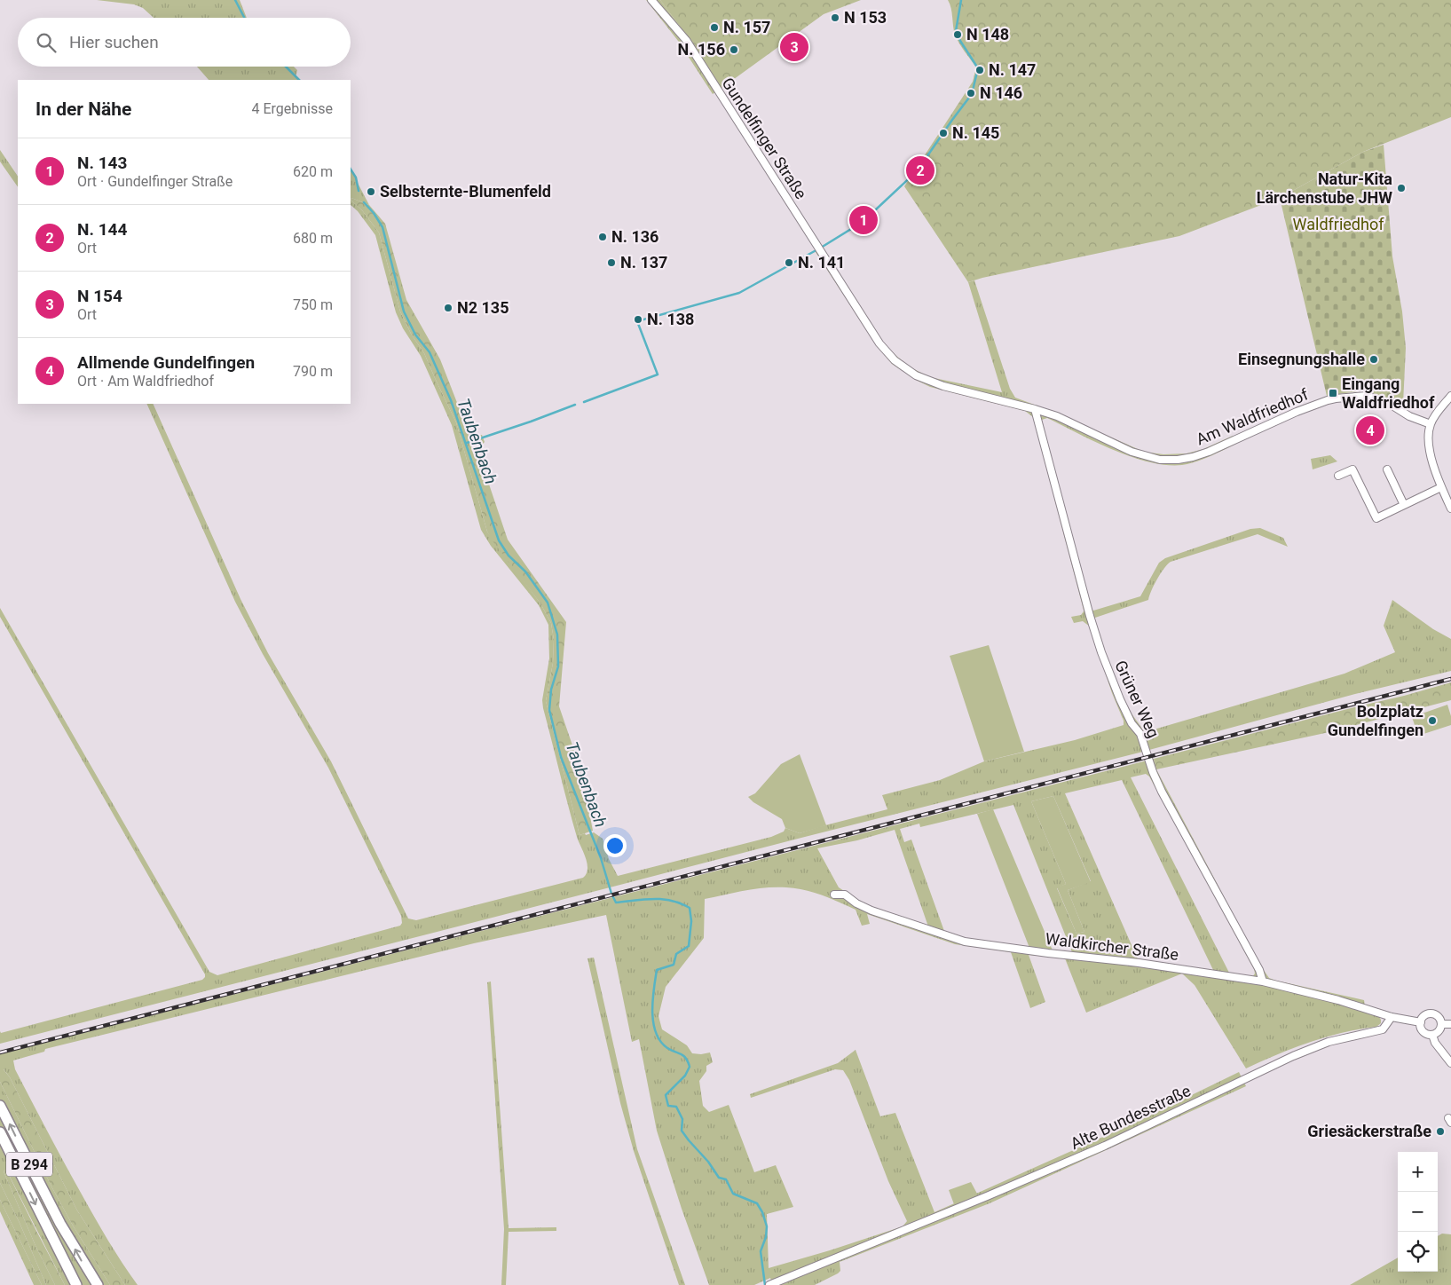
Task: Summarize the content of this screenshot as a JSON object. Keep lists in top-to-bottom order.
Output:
{
  "streets": {
    "highway": ["B 294"],
    "street": [
      "Gundelfinger Straße",
      "Am Waldfriedhof",
      "Grüner Weg",
      "Waldkircher Straße",
      "Alte Bundesstraße"
    ]
  },
  "crossings": [
    ["Gundelfinger Straße", "Am Waldfriedhof"],
    ["Gundelfinger Straße", "Grüner Weg"],
    ["Am Waldfriedhof", "Grüner Weg"],
    ["Grüner Weg", "Waldkircher Straße"],
    ["Waldkircher Straße", "Alte Bundesstraße"]
  ],
  "water": ["Taubenbach"],
  "parks": ["Waldfriedhof"],
  "places": {
    "other": [
      "N 153",
      "N. 157",
      "N 148",
      "N. 156",
      "N. 147",
      "N 146",
      "N. 145",
      "Natur-Kita Lärchenstube JHW",
      "Selbsternte-Blumenfeld",
      "N. 136",
      "N. 137",
      "N. 141",
      "N2 135",
      "N. 138",
      "Einsegnungshalle",
      "Bolzplatz Gundelfingen",
      "Griesäckerstraße"
    ],
    "transit": ["Eingang Waldfriedhof"]
  },
  "page": {
    "search": "Hier suchen",
    "pins": [
      "3",
      "2",
      "1",
      "4"
    ],
    "heading": ["In der Nähe", "4 Ergebnisse"],
    "list": [
      {
        "mark": "1",
        "name": "N. 143",
        "note": "Ort · Gundelfinger Straße",
        "value": "620 m"
      },
      {
        "mark": "2",
        "name": "N. 144",
        "note": "Ort",
        "value": "680 m"
      },
      {
        "mark": "3",
        "name": "N 154",
        "note": "Ort",
        "value": "750 m"
      },
      {
        "mark": "4",
        "name": "Allmende Gundelfingen",
        "note": "Ort · Am Waldfriedhof",
        "value": "790 m"
      }
    ],
    "map_buttons": ["+", "−"]
  }
}
